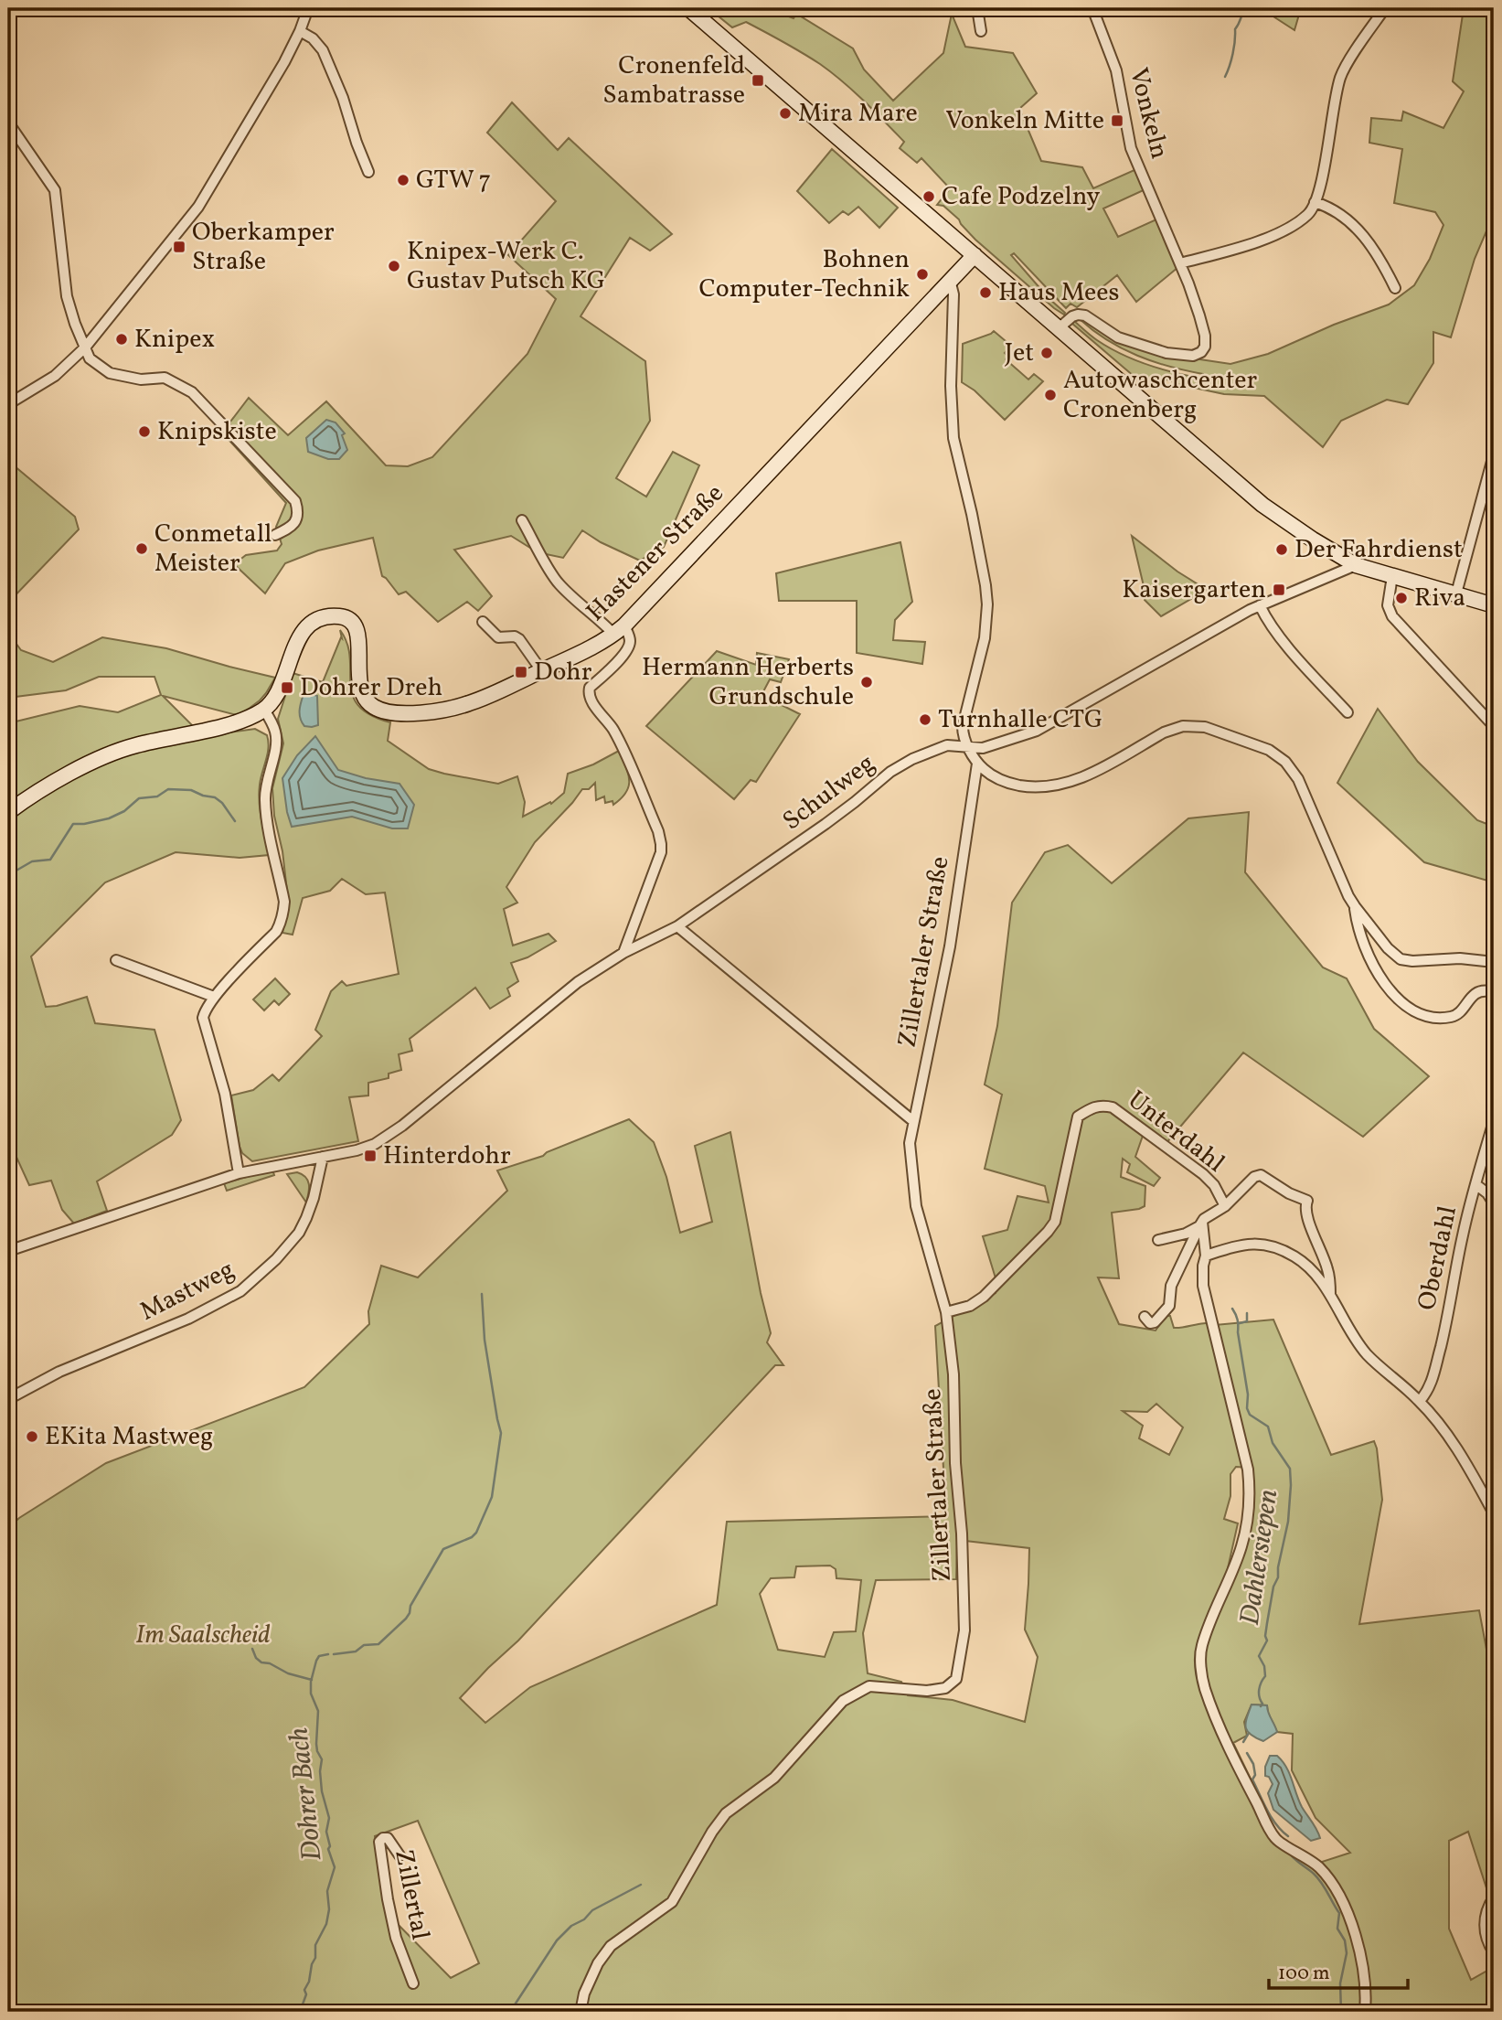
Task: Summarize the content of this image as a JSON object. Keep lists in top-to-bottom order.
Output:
{
  "streets": {
    "main road": ["Hastener Straße"],
    "street": [
      "Vonkeln",
      "Schulweg",
      "Zillertaler Straße",
      "Unterdahl",
      "Oberdahl",
      "Mastweg",
      "Zillertal"
    ]
  },
  "crossings": [
    ["Schulweg", "Mastweg"],
    ["Zillertaler Straße", "Unterdahl"],
    ["Unterdahl", "Oberdahl"]
  ],
  "water": ["Dahlersiepen", "Dohrer Bach"],
  "parks": ["Im Saalscheid"],
  "places": {
    "transit": [
      "Cronenfeld Sambatrasse",
      "Vonkeln Mitte",
      "Oberkamper Straße",
      "Kaisergarten",
      "Dohr",
      "Dohrer Dreh",
      "Hinterdohr"
    ],
    "other": [
      "Mira Mare",
      "GTW 7",
      "Cafe Podzelny",
      "Knipex-Werk C. Gustav Putsch KG",
      "Bohnen Computer-Technik",
      "Haus Mees",
      "Knipex",
      "Jet",
      "Autowaschcenter Cronenberg",
      "Knipskiste",
      "Conmetall Meister",
      "Der Fahrdienst",
      "Riva",
      "Hermann Herberts Grundschule",
      "Turnhalle CTG",
      "EKita Mastweg"
    ]
  },
  "scale_bar": "100 m"
}
